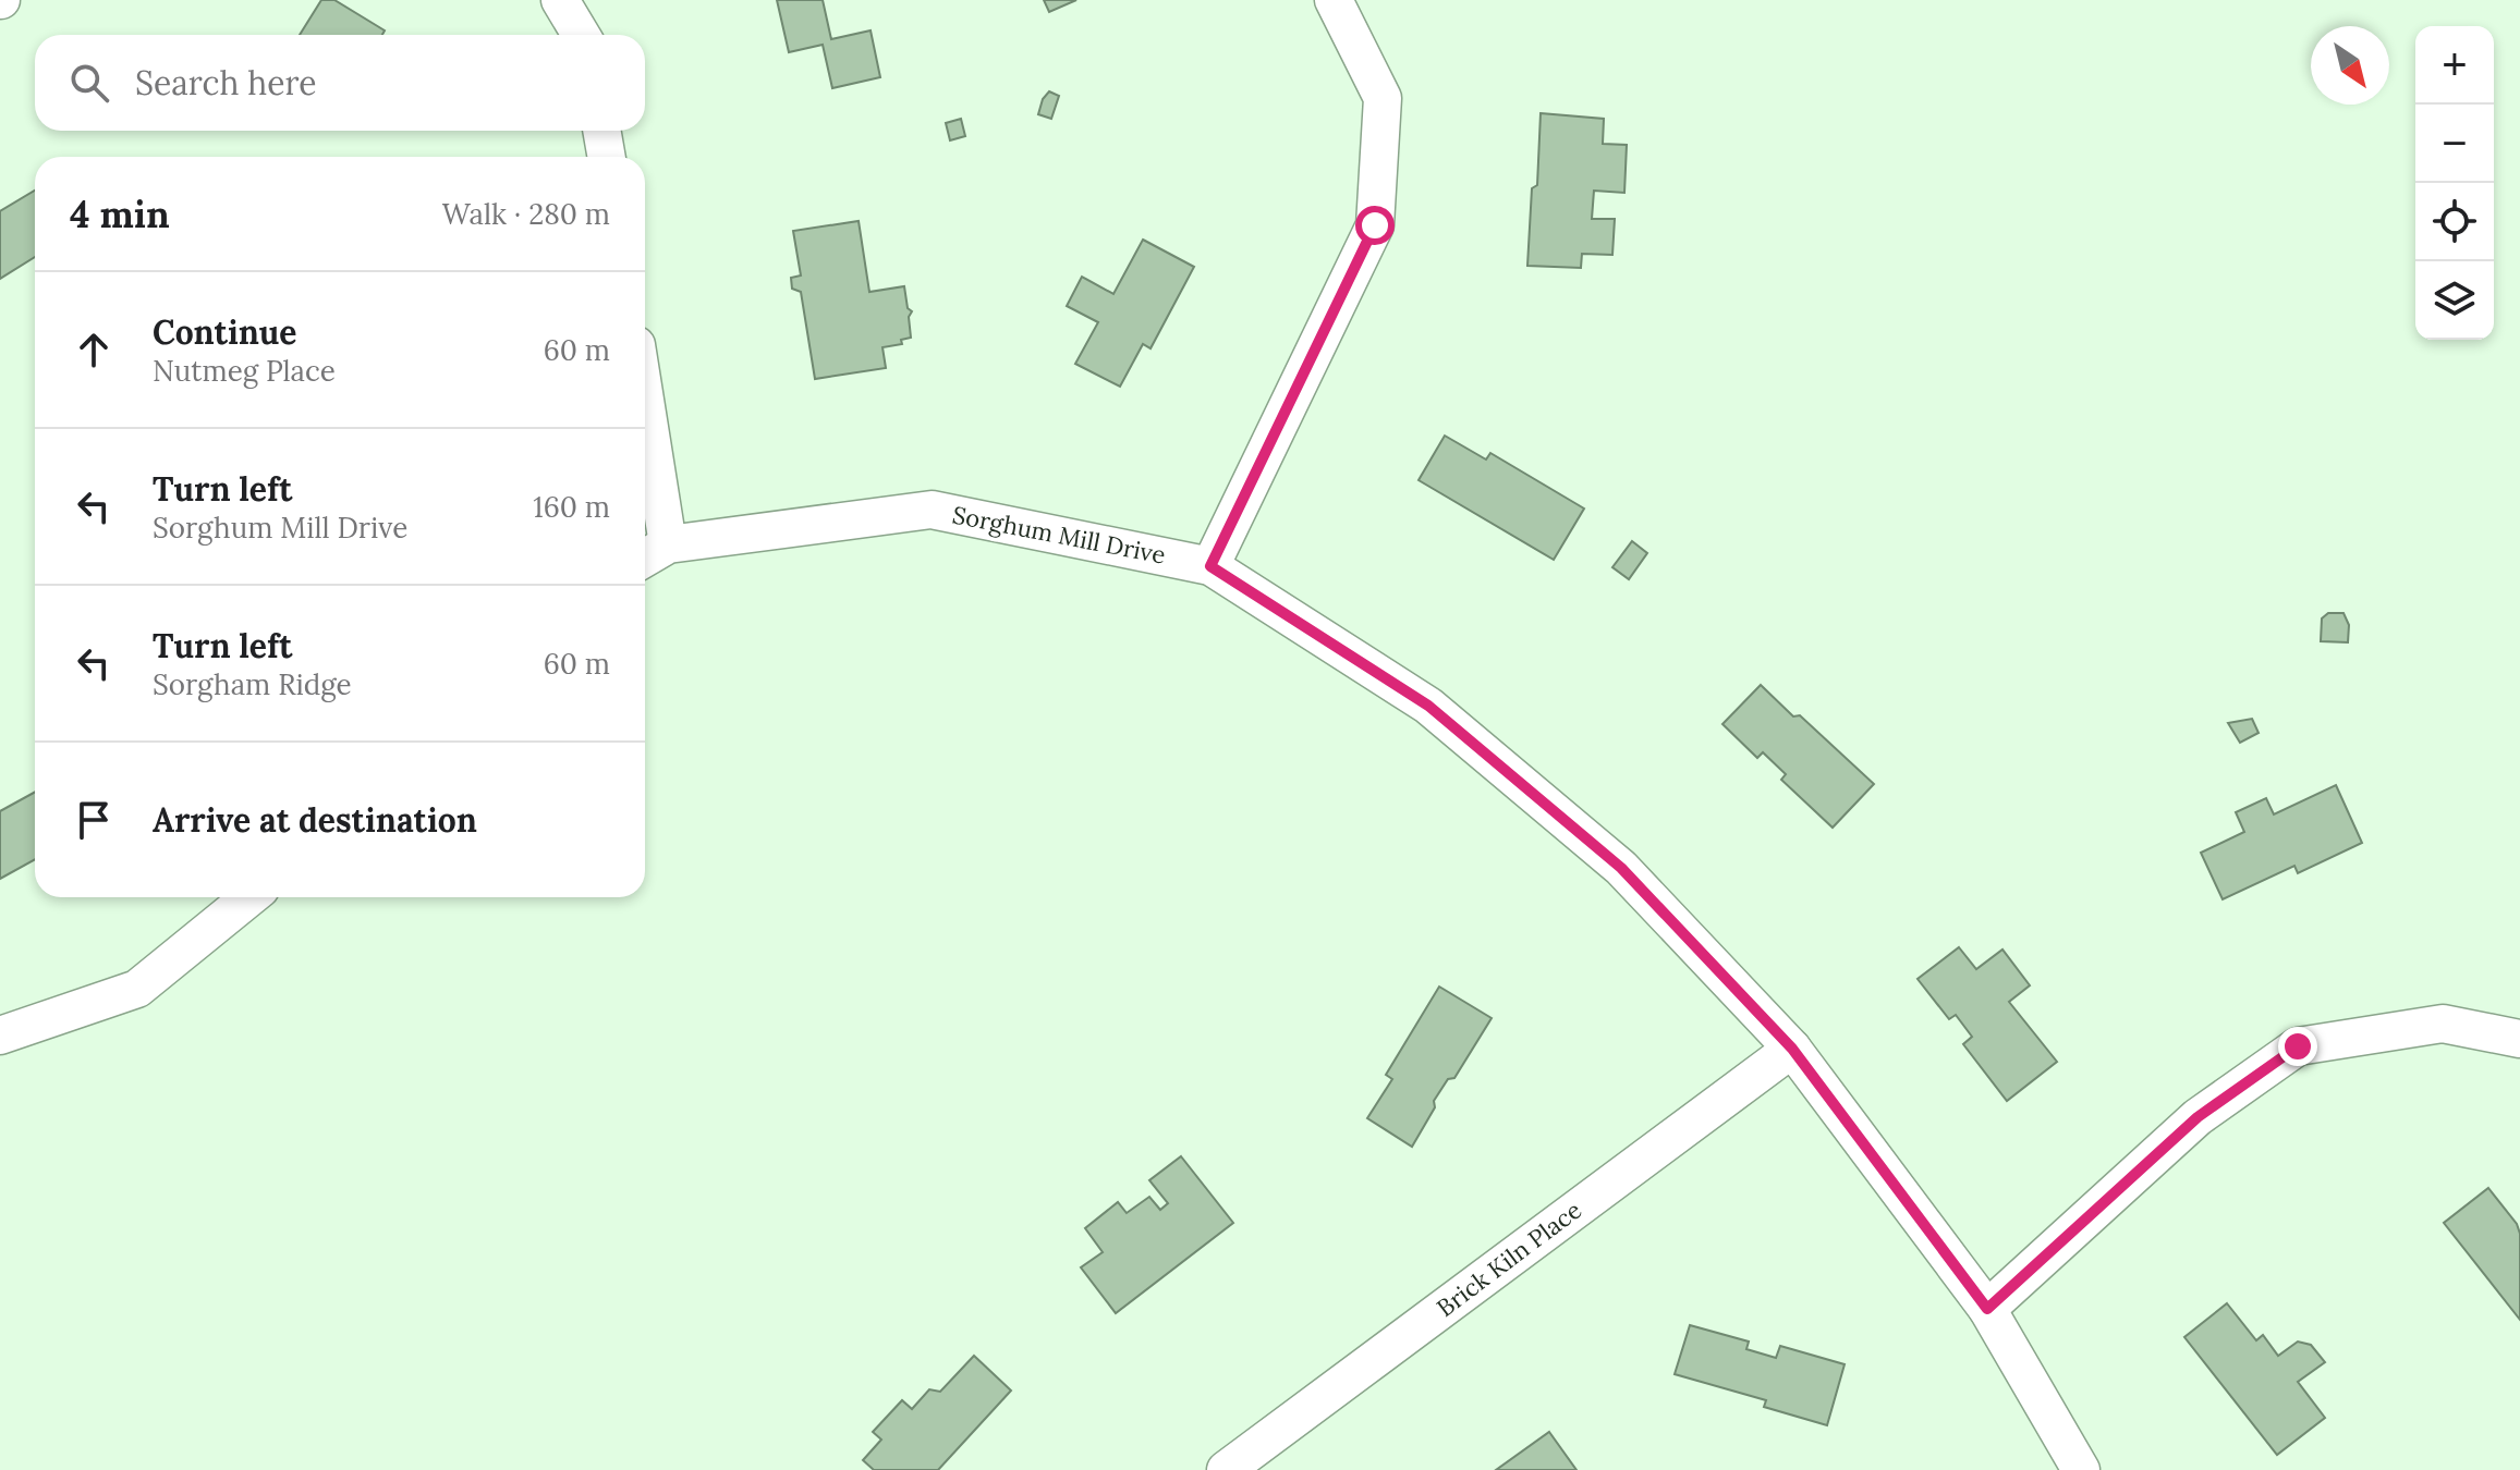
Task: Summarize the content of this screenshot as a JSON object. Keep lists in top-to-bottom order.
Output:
{
  "streets": {
    "street": ["Sorghum Mill Drive", "Brick Kiln Place"]
  },
  "crossings": [
    ["Sorghum Mill Drive", "Brick Kiln Place"]
  ],
  "north": "bottom right",
  "page": {
    "map_buttons": ["+", "−"],
    "search": "Search here",
    "heading": ["4 min", "Walk · 280 m"],
    "list": [
      ["Continue", "Nutmeg Place", "60 m"],
      ["Turn left", "Sorghum Mill Drive", "160 m"],
      ["Turn left", "Sorgham Ridge", "60 m"],
      "Arrive at destination"
    ]
  }
}
